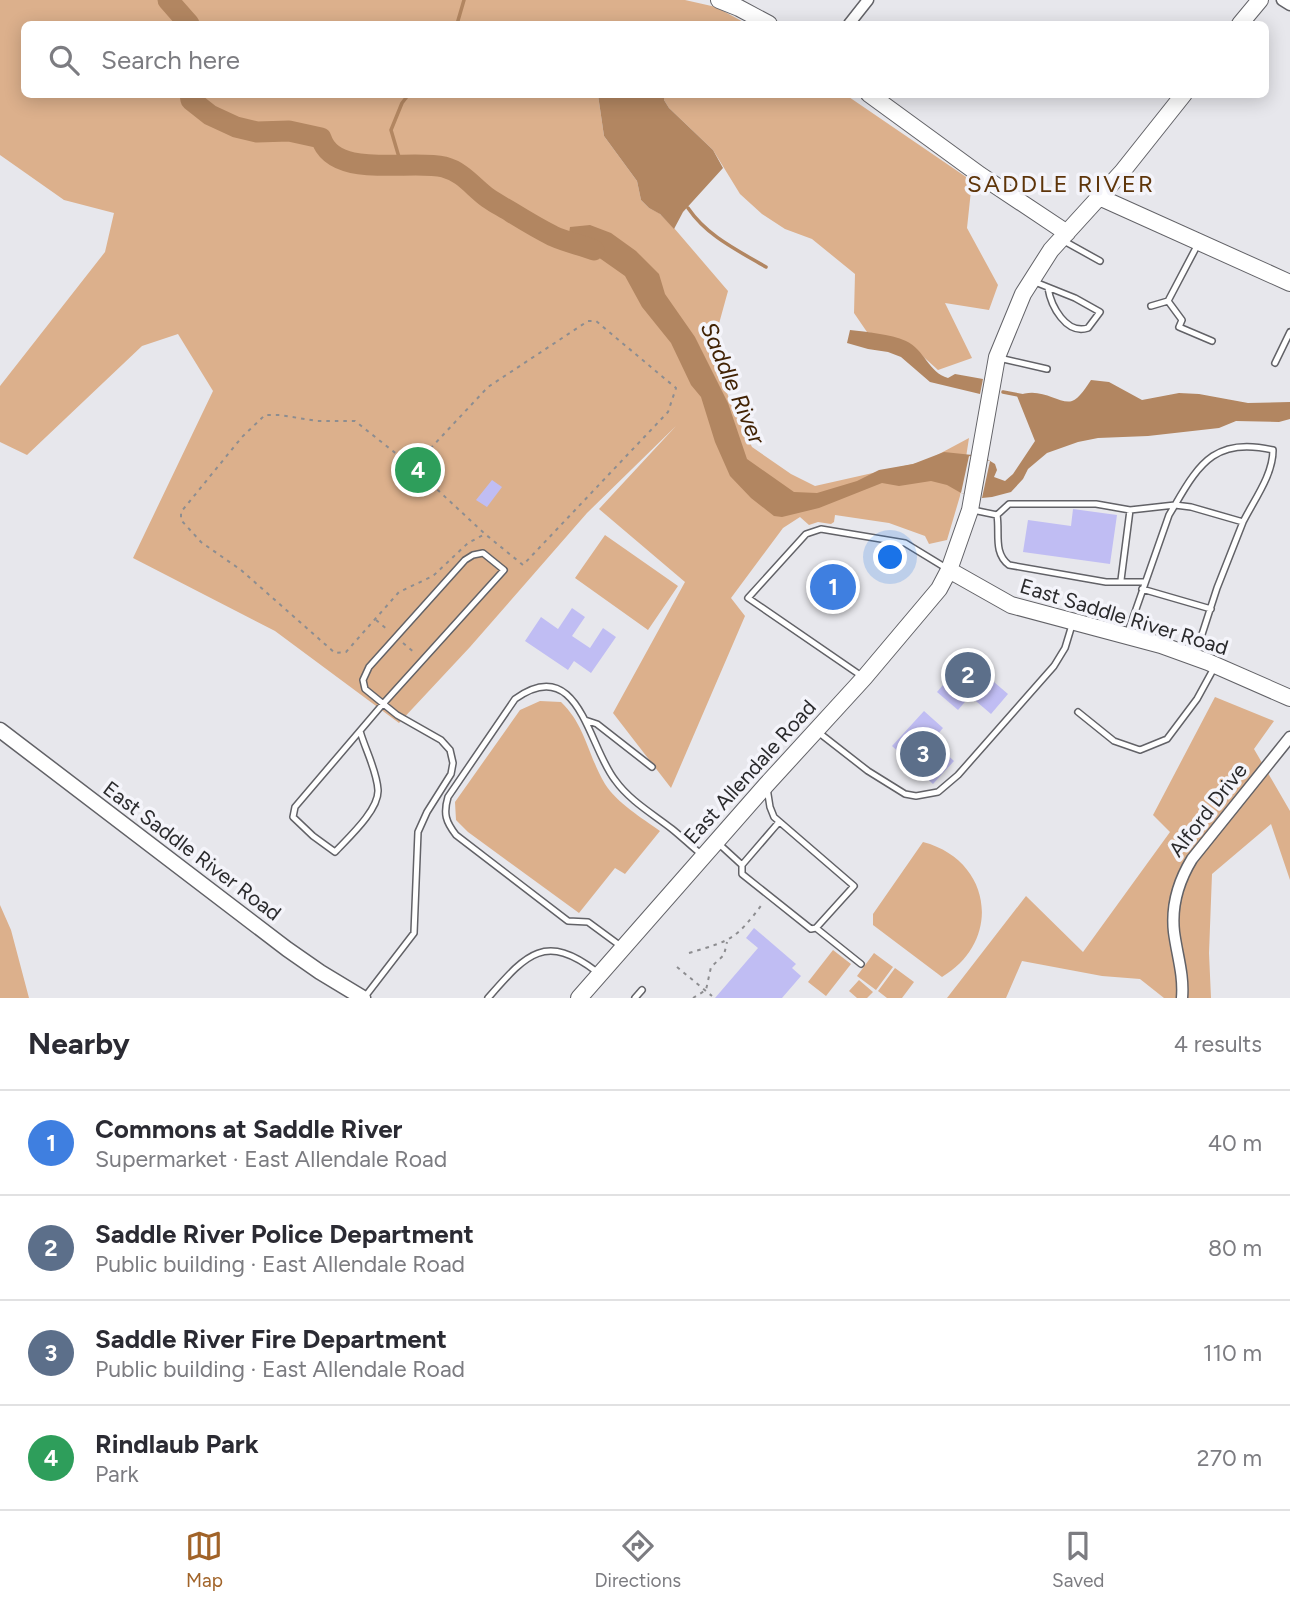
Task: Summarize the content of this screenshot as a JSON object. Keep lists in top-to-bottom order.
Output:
{
  "streets": {
    "main road": ["East Saddle River Road", "East Allendale Road"],
    "street": ["Alford Drive"]
  },
  "crossings": [
    ["East Saddle River Road", "East Allendale Road"]
  ],
  "districts": ["SADDLE RIVER"],
  "water": ["Saddle River"],
  "page": {
    "search": "Search here",
    "pins": [
      "4",
      "1",
      "2",
      "3"
    ],
    "heading": ["Nearby", "4 results"],
    "list": [
      {
        "mark": "1",
        "name": "Commons at Saddle River",
        "note": "Supermarket · East Allendale Road",
        "value": "40 m"
      },
      {
        "mark": "2",
        "name": "Saddle River Police Department",
        "note": "Public building · East Allendale Road",
        "value": "80 m"
      },
      {
        "mark": "3",
        "name": "Saddle River Fire Department",
        "note": "Public building · East Allendale Road",
        "value": "110 m"
      },
      {
        "mark": "4",
        "name": "Rindlaub Park",
        "note": "Park",
        "value": "270 m"
      }
    ],
    "nav": ["Map", "Directions", "Saved"]
  }
}
